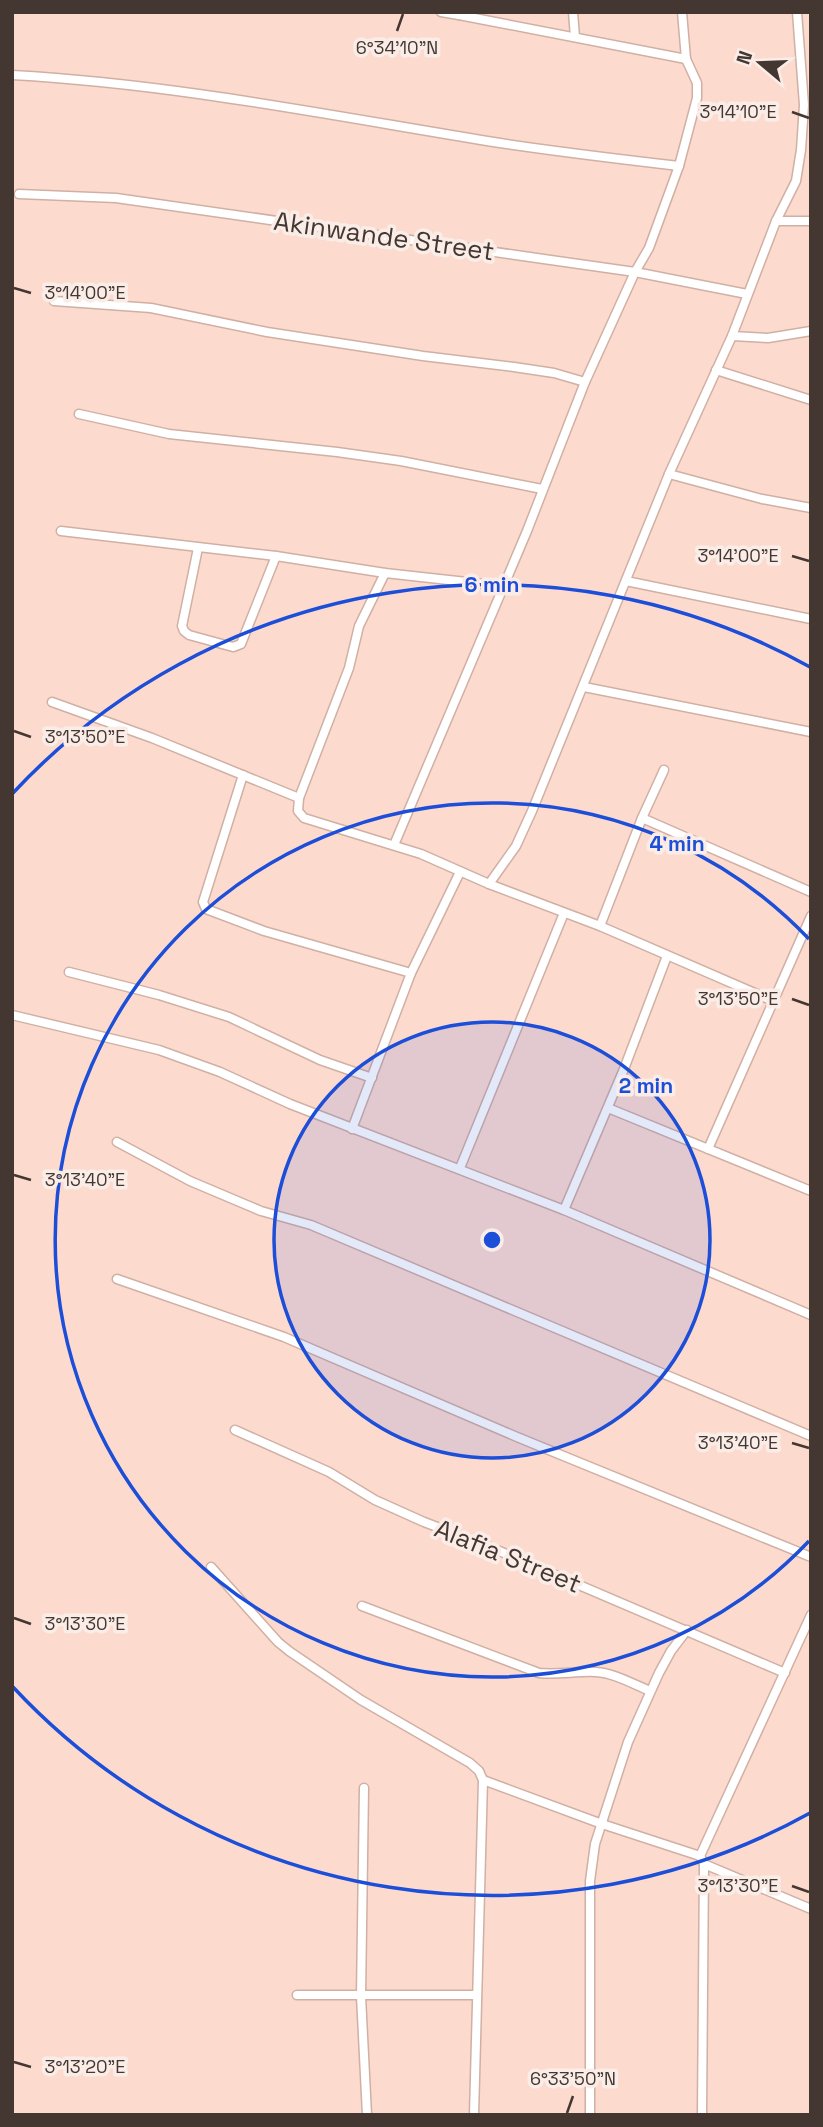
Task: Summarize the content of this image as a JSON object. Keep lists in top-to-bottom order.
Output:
{
  "streets": {
    "street": ["Akinwande Street", "Alafia Street"]
  },
  "north": "left",
  "coordinates": [
    "6°34'10\"N",
    "3°14'10\"E",
    "3°14'00\"E",
    "3°13'50\"E",
    "3°13'40\"E",
    "3°13'30\"E",
    "3°13'20\"E",
    "6°33'50\"N"
  ],
  "rings": ["6 min", "4 min", "2 min"]
}
